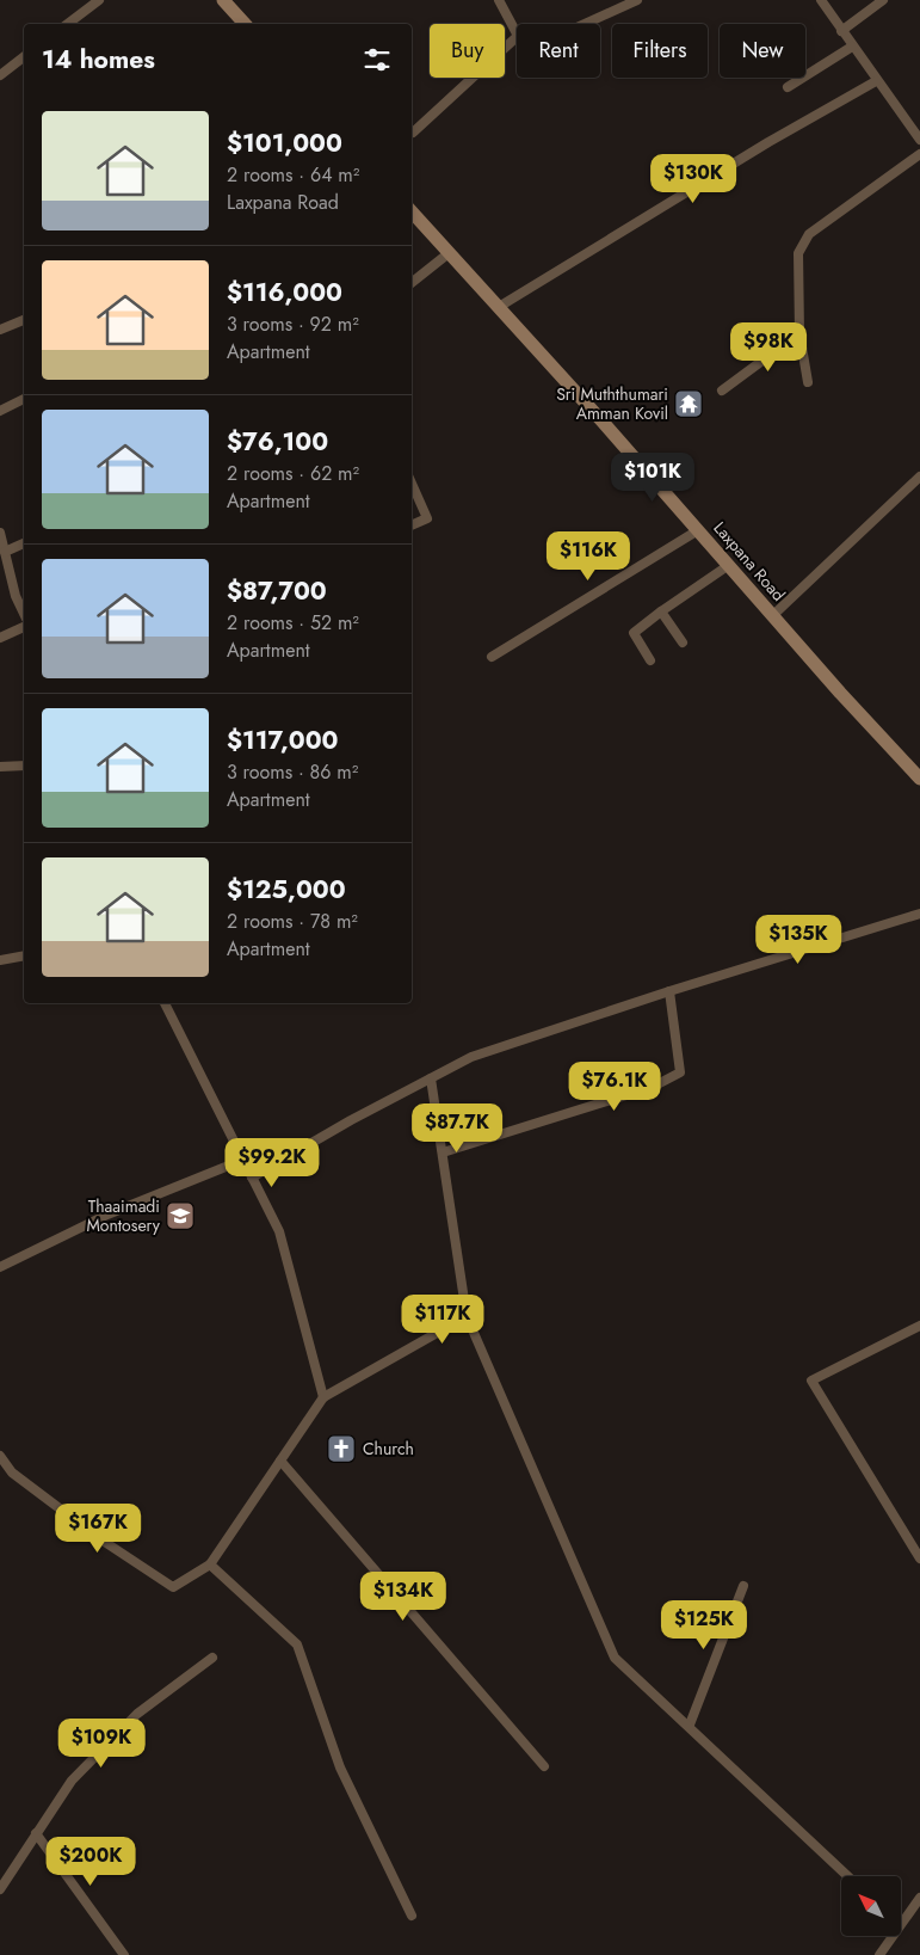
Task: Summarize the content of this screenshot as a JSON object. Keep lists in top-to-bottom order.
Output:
{
  "streets": {
    "street": ["Laxpana Road"]
  },
  "places": {
    "temple": ["Sri Muththumari Amman Kovil"],
    "school or university": ["Thaaimadi Montosery"],
    "church": ["Church"]
  },
  "north": "top left",
  "page": {
    "chip": [
      "Buy",
      "Rent",
      "Filters",
      "New"
    ],
    "heading": "14 homes",
    "list": [
      {
        "name": "$101,000",
        "note": "2 rooms · 64 m² · Laxpana Road"
      },
      {
        "name": "$116,000",
        "note": "3 rooms · 92 m² · Apartment"
      },
      {
        "name": "$76,100",
        "note": "2 rooms · 62 m² · Apartment"
      },
      {
        "name": "$87,700",
        "note": "2 rooms · 52 m² · Apartment"
      },
      {
        "name": "$117,000",
        "note": "3 rooms · 86 m² · Apartment"
      },
      {
        "name": "$125,000",
        "note": "2 rooms · 78 m² · Apartment"
      }
    ],
    "price": [
      "$130K",
      "$98K",
      "$101K",
      "$116K",
      "$135K",
      "$76.1K",
      "$87.7K",
      "$99.2K",
      "$117K",
      "$167K",
      "$134K",
      "$125K",
      "$109K",
      "$200K"
    ]
  }
}
